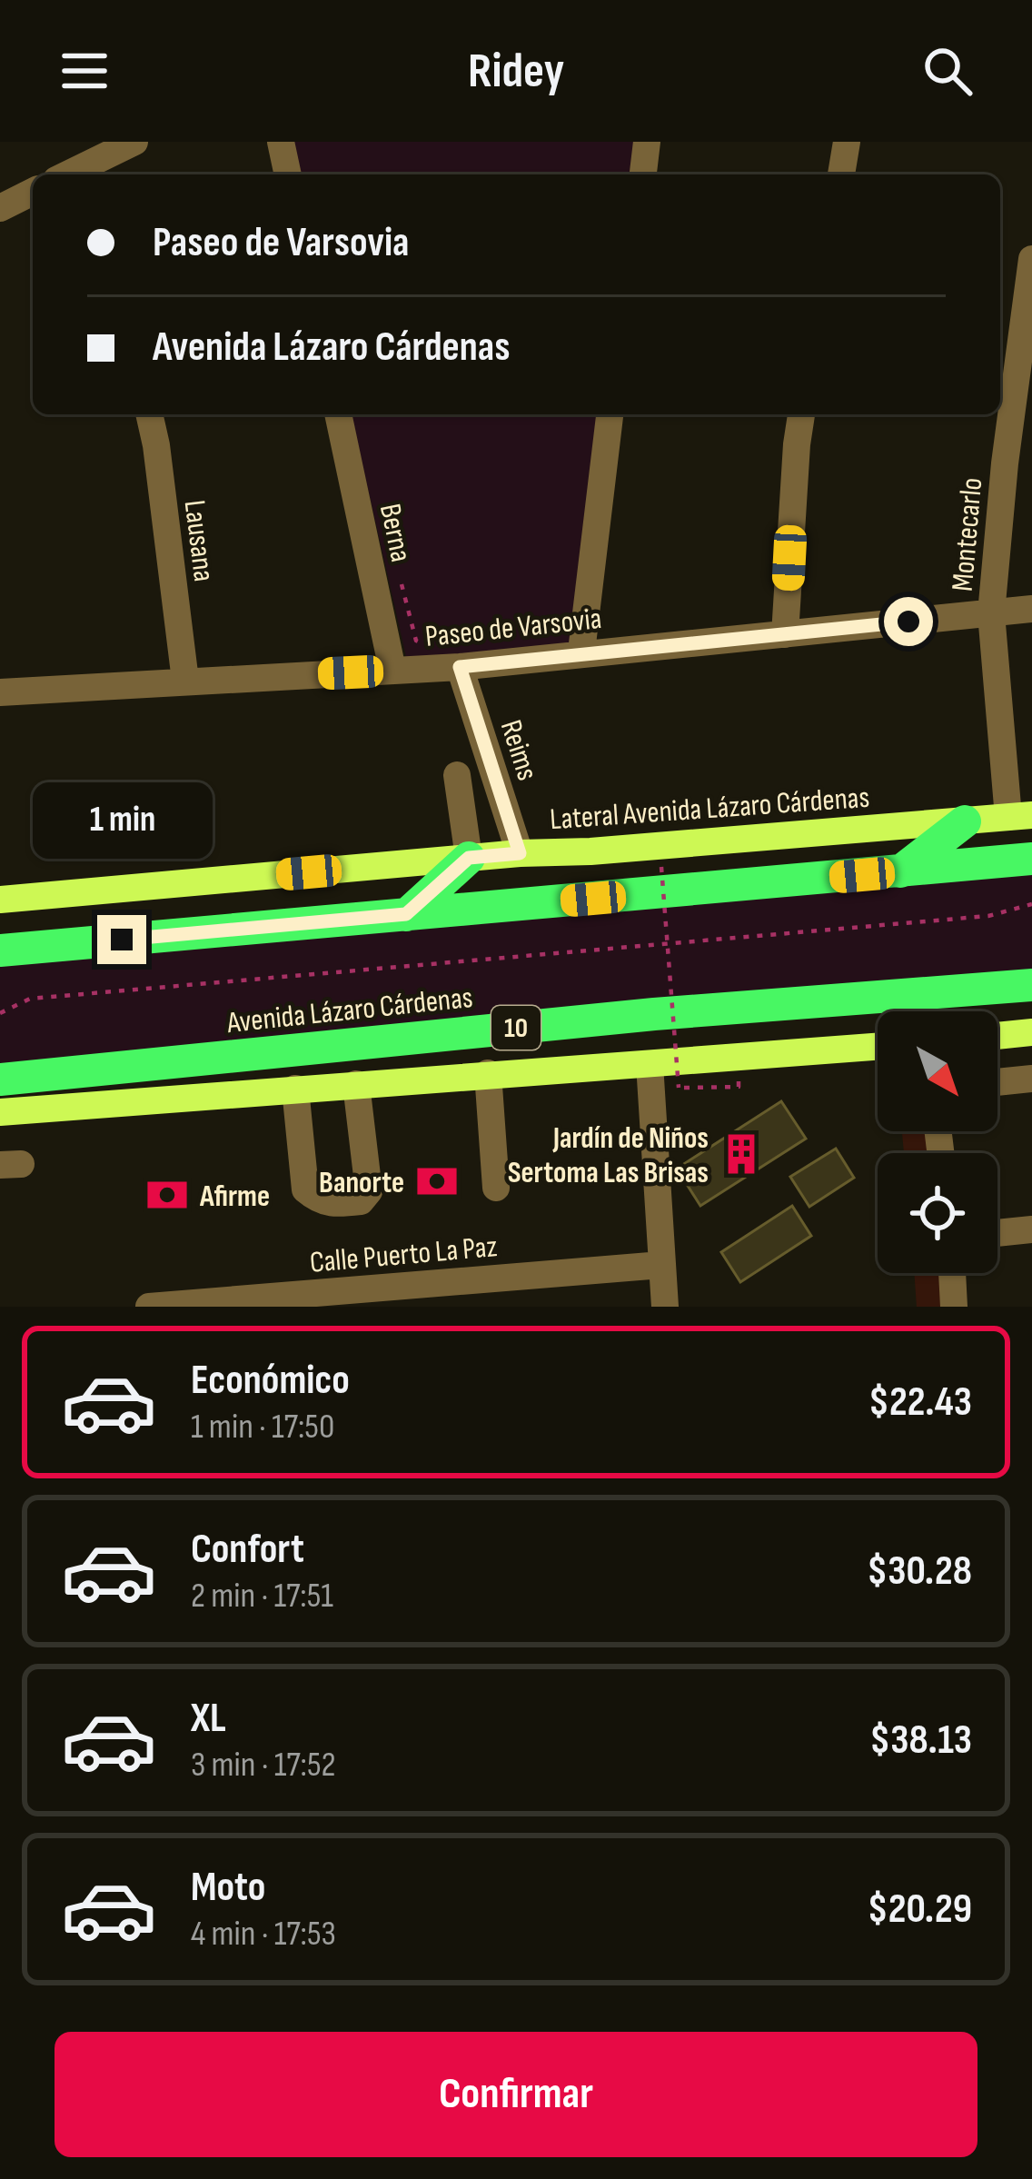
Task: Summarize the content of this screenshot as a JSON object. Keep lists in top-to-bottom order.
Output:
{
  "streets": {
    "highway": ["Avenida Lázaro Cárdenas", "10"],
    "main road": ["Lateral Avenida Lázaro Cárdenas"],
    "street": [
      "Berna",
      "Montecarlo",
      "Lausana",
      "Paseo de Varsovia",
      "Reims",
      "Calle Puerto La Paz"
    ]
  },
  "crossings": [
    ["Berna", "Paseo de Varsovia"],
    ["Montecarlo", "Paseo de Varsovia"],
    ["Montecarlo", "Lateral Avenida Lázaro Cárdenas"],
    ["Lausana", "Paseo de Varsovia"],
    ["Paseo de Varsovia", "Reims"],
    ["Reims", "Lateral Avenida Lázaro Cárdenas"]
  ],
  "places": {
    "building": ["Jardín de Niños Sertoma Las Brisas"],
    "bank": ["Banorte", "Afirme"]
  },
  "north": "bottom right",
  "page": {
    "header": "Ridey",
    "banner": ["Paseo de Varsovia", "Avenida Lázaro Cárdenas"],
    "bubble": "1 min",
    "list": [
      {
        "name": "Económico",
        "note": "1 min · 17:50",
        "value": "$22.43"
      },
      {
        "name": "Confort",
        "note": "2 min · 17:51",
        "value": "$30.28"
      },
      {
        "name": "XL",
        "note": "3 min · 17:52",
        "value": "$38.13"
      },
      {
        "name": "Moto",
        "note": "4 min · 17:53",
        "value": "$20.29"
      }
    ],
    "buttons": "Confirmar"
  }
}
